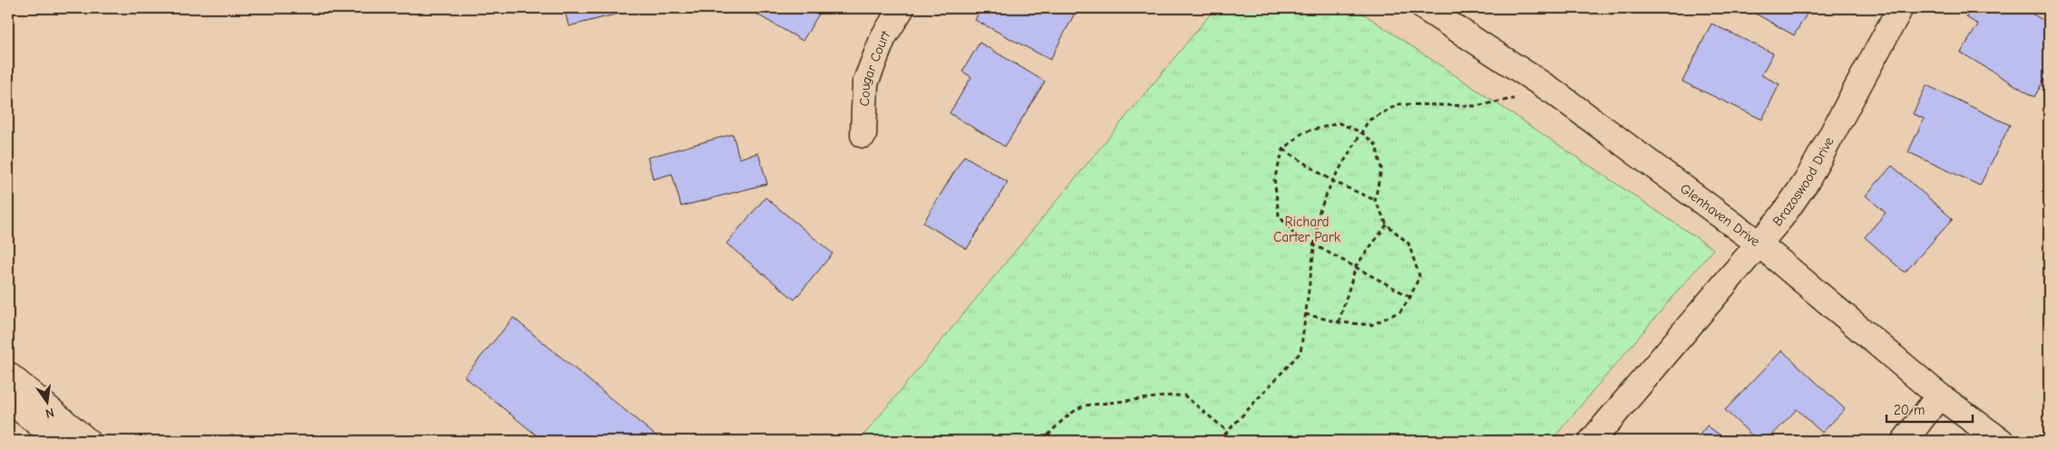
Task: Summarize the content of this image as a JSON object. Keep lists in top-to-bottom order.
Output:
{
  "streets": {
    "main road": ["Cougar Court", "Brazoswood Drive", "Glenhaven Drive"]
  },
  "crossings": [
    ["Brazoswood Drive", "Glenhaven Drive"]
  ],
  "parks": ["Richard Carter Park"],
  "scale_bar": "20 m",
  "north": "bottom"
}
